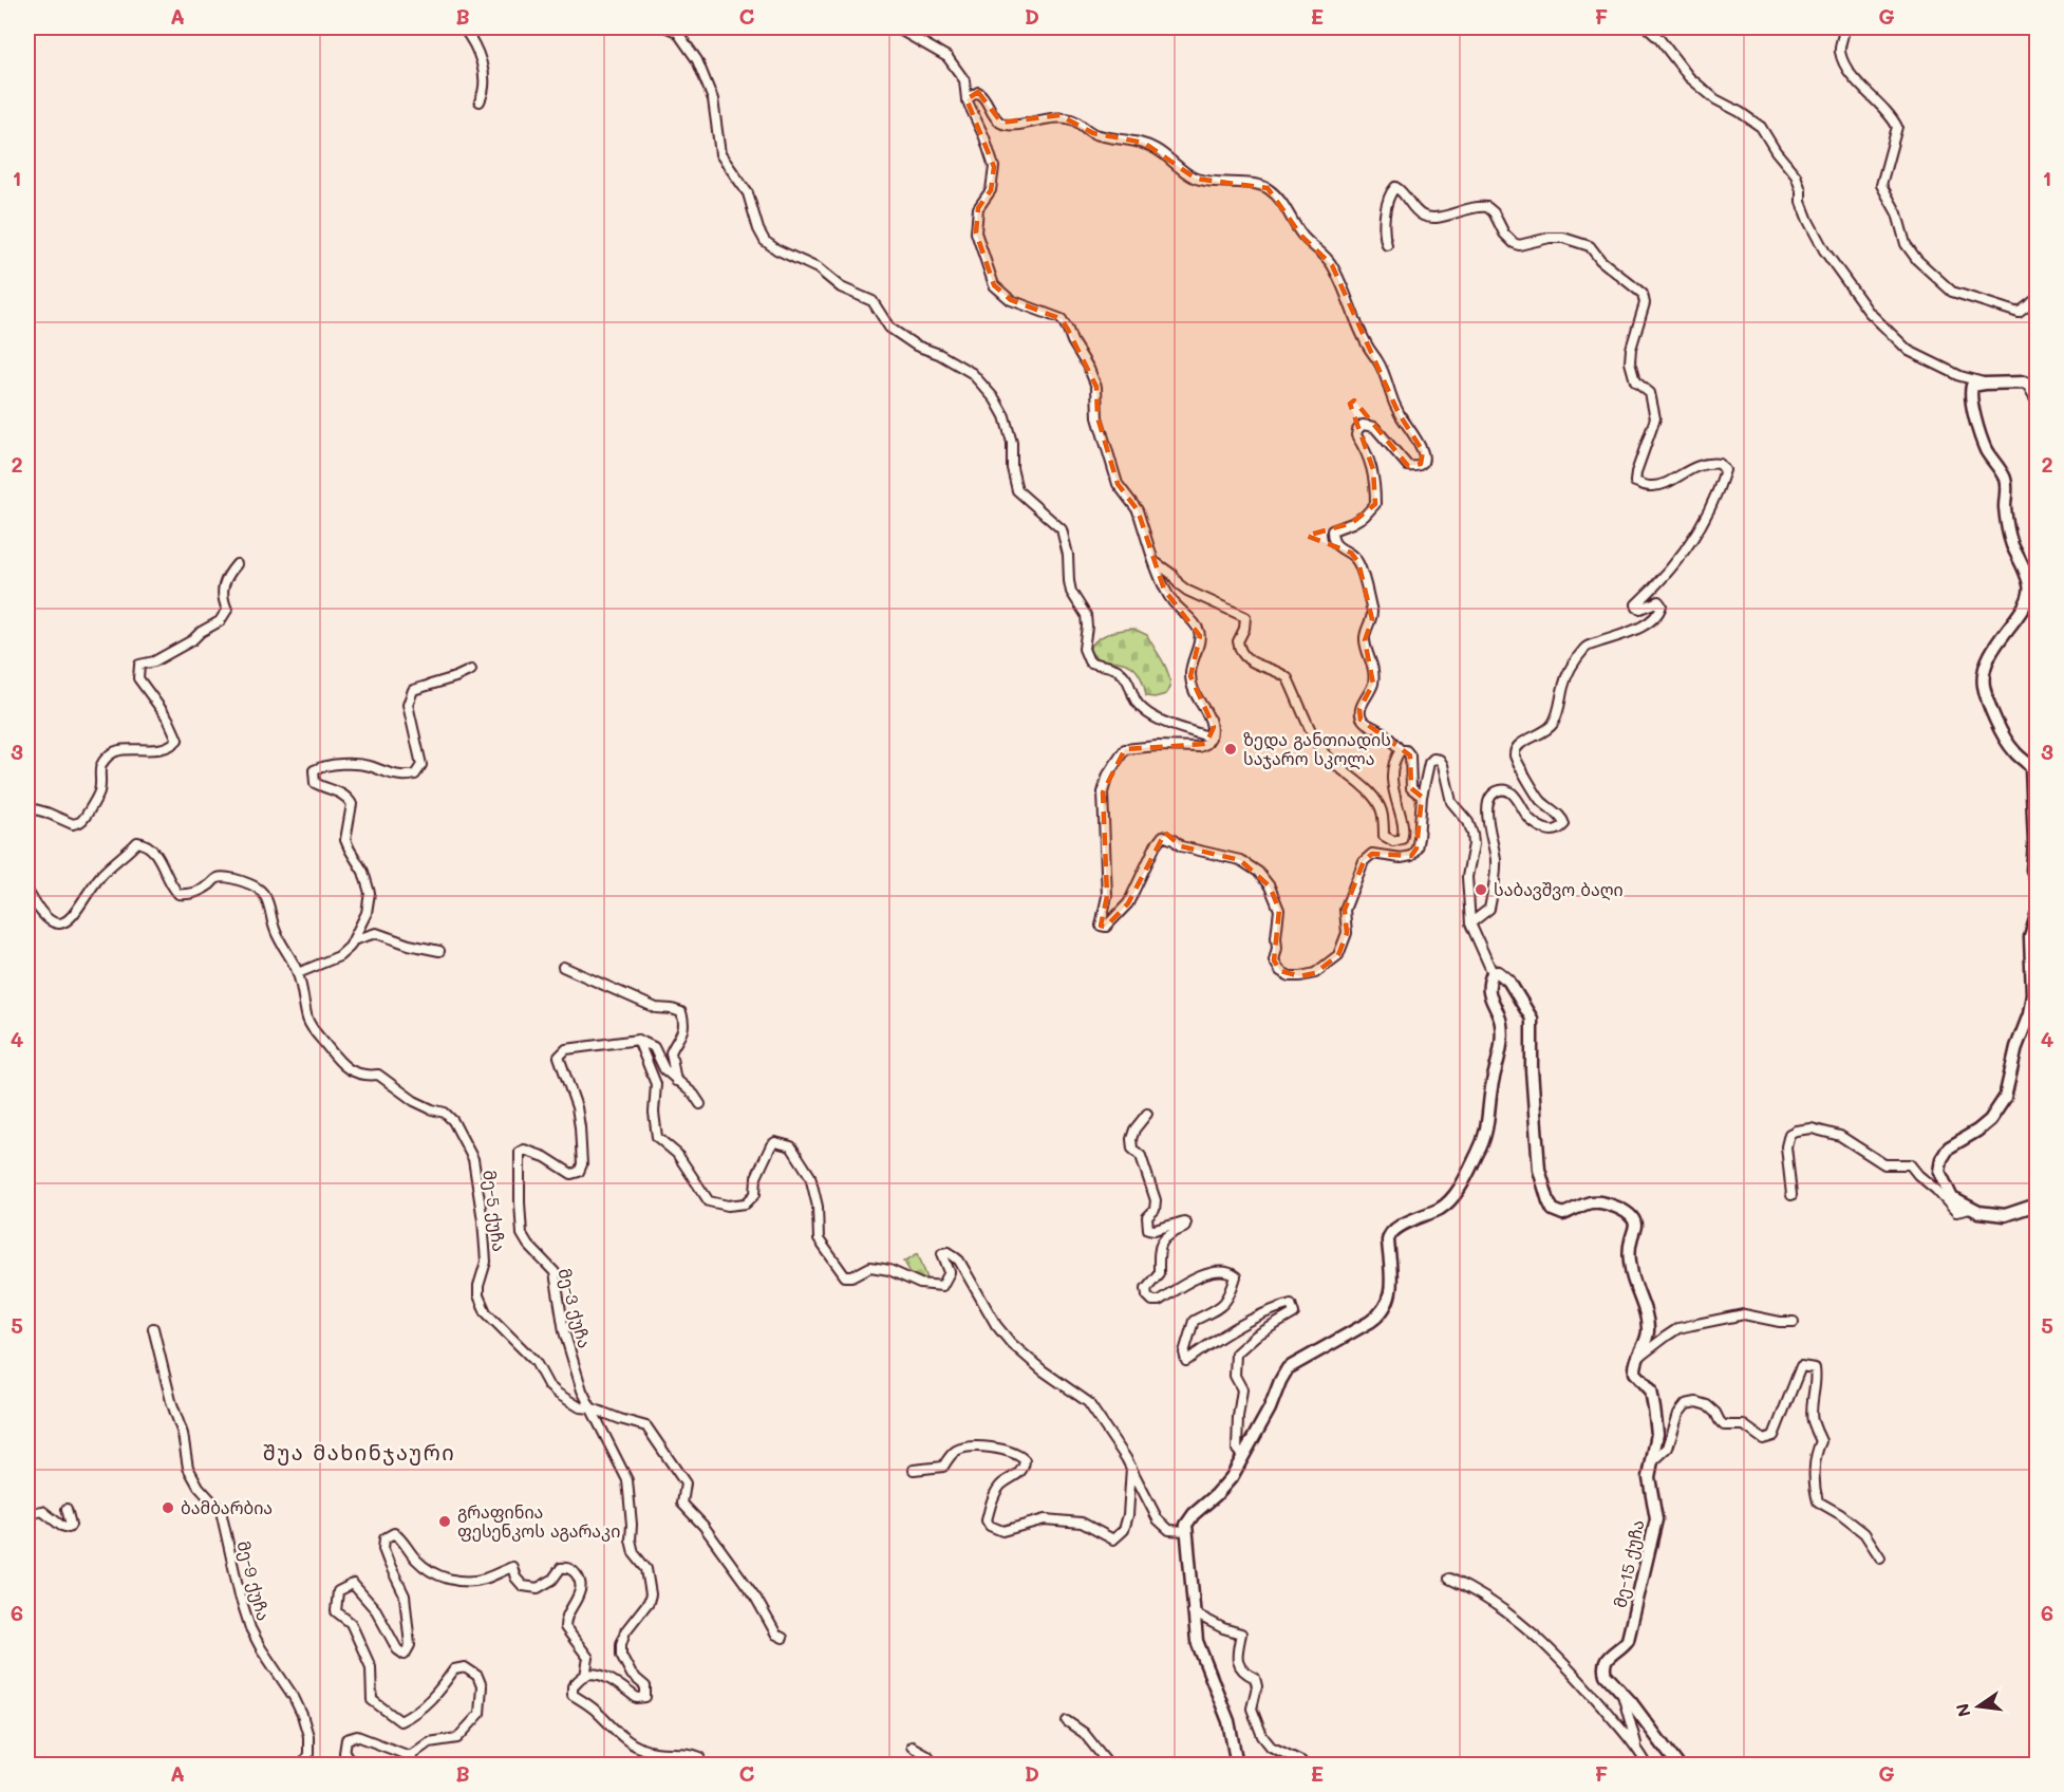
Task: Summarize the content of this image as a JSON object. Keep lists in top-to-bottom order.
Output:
{
  "streets": {
    "street": [
      "მე-5 ქუჩა",
      "მე-3 ქუჩა",
      "მე-15 ქუჩა",
      "მე-9 ქუჩა"
    ]
  },
  "crossings": [
    ["მე-5 ქუჩა", "მე-3 ქუჩა"]
  ],
  "districts": ["შუა მახინჯაური"],
  "places": [
    "ზედა განთიადის საჯარო სკოლა",
    "საბავშვო ბაღი",
    "ბამბარბია",
    "გრაფინია ფესენკოს აგარაკი"
  ],
  "north": "left",
  "grid": {
    "columns": [
      "A",
      "B",
      "C",
      "D",
      "E",
      "F",
      "G"
    ],
    "rows": [
      "1",
      "2",
      "3",
      "4",
      "5",
      "6"
    ]
  }
}
